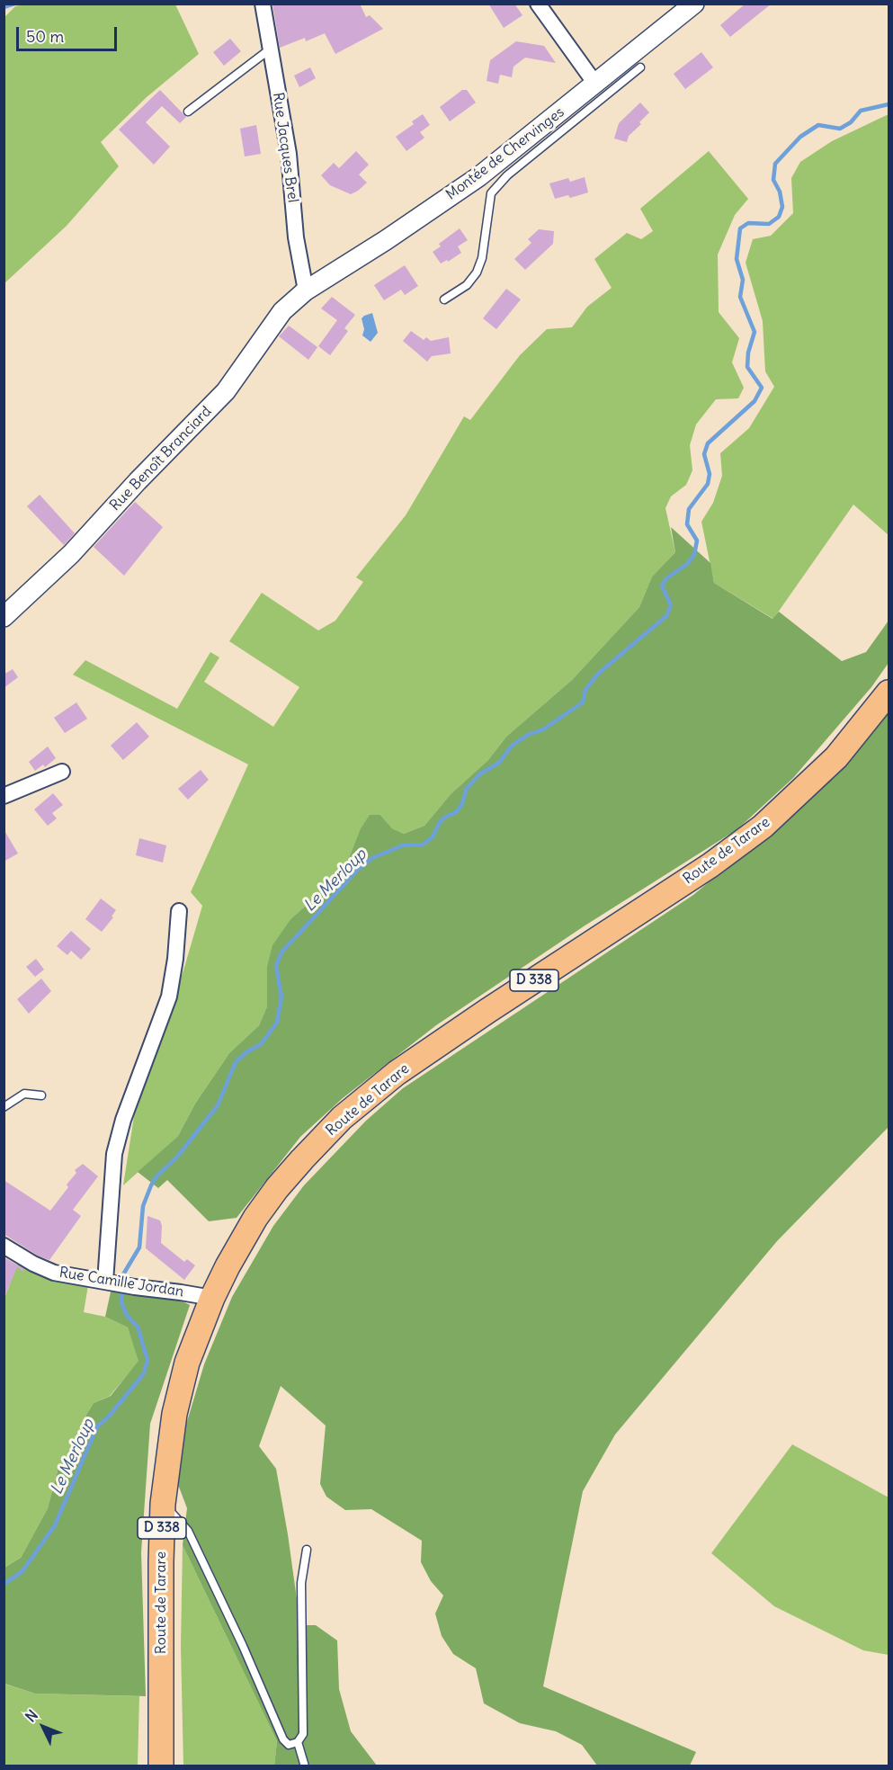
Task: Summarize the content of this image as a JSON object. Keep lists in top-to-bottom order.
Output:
{
  "streets": {
    "main road": ["Route de Tarare", "D 338"],
    "street": [
      "Rue Jacques Brel",
      "Montée de Chervinges",
      "Rue Benoît Branciard",
      "Rue Camille Jordan"
    ]
  },
  "crossings": [
    ["Rue Jacques Brel", "Montée de Chervinges"],
    ["Rue Jacques Brel", "Rue Benoît Branciard"],
    ["Montée de Chervinges", "Rue Benoît Branciard"],
    ["Route de Tarare", "Rue Camille Jordan"]
  ],
  "water": ["Le Merloup"],
  "scale_bar": "50 m",
  "north": "top left"
}
